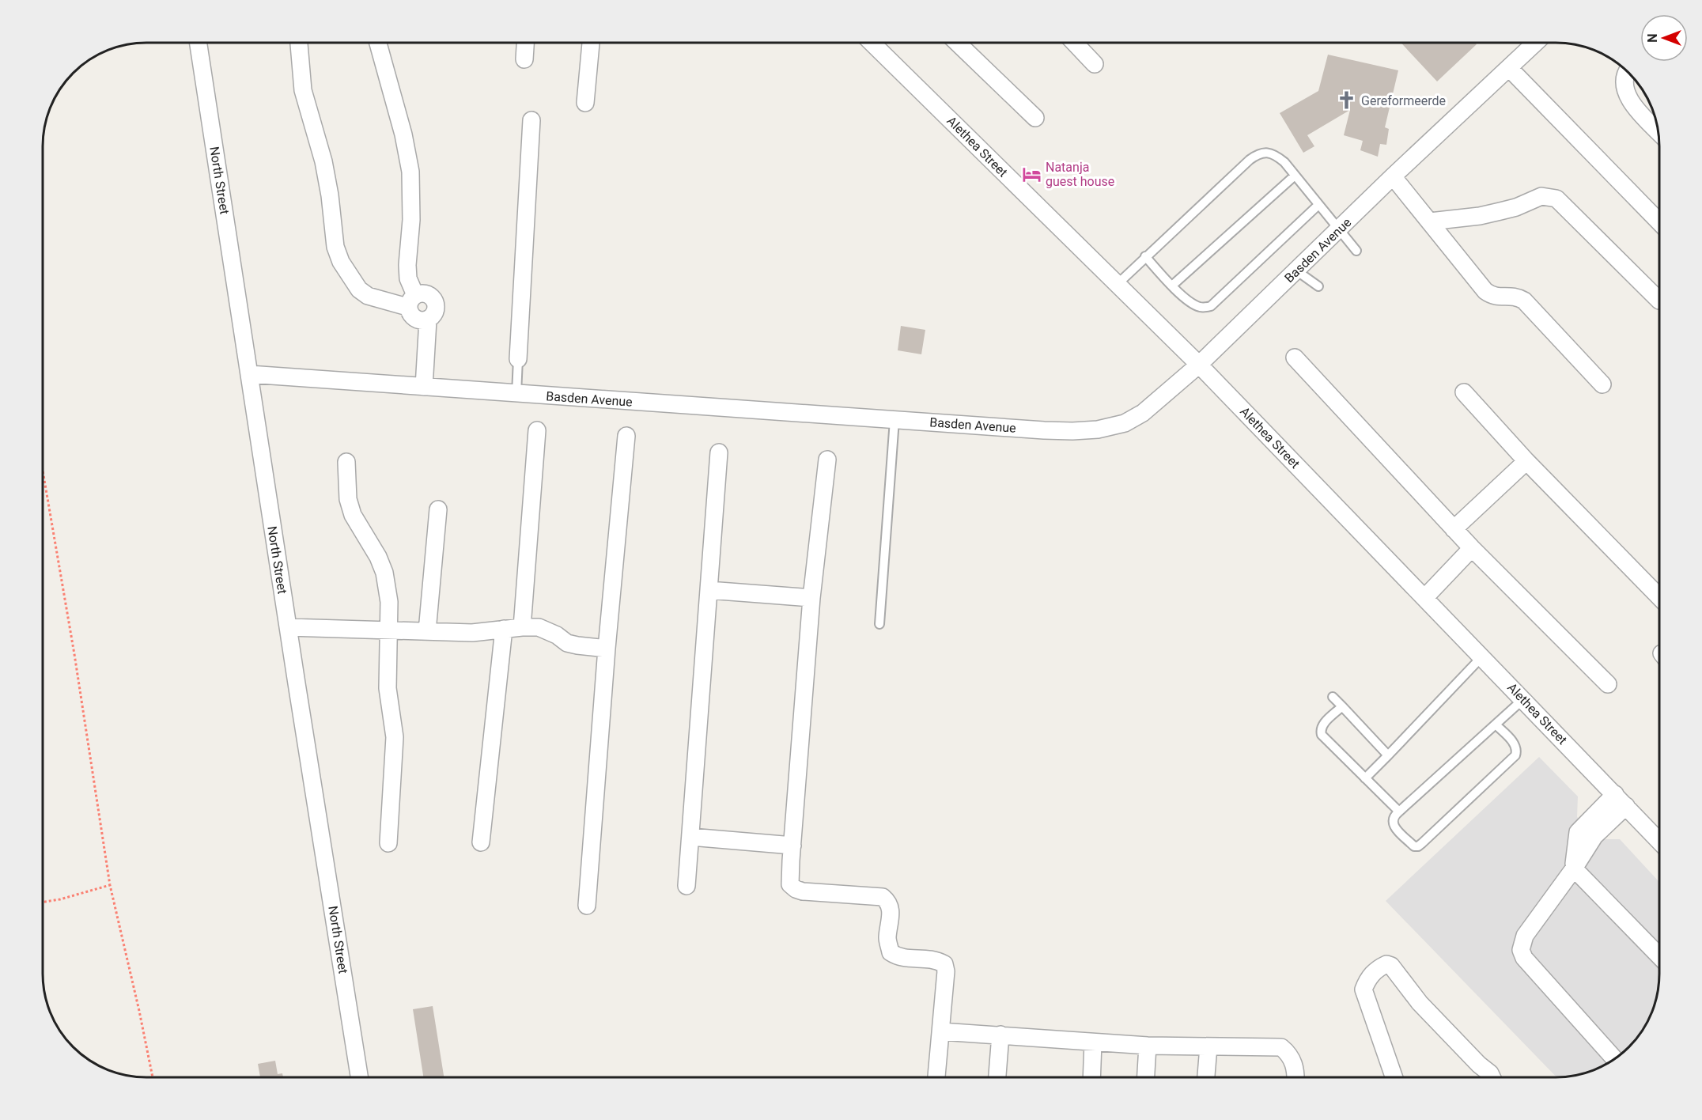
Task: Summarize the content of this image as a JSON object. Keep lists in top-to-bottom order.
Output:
{
  "streets": {
    "street": ["Alethea Street", "North Street", "Basden Avenue"]
  },
  "crossings": [
    ["Alethea Street", "Basden Avenue"],
    ["North Street", "Basden Avenue"]
  ],
  "places": {
    "church": ["Gereformeerde"],
    "hotel": ["Natanja guest house"]
  },
  "north": "left"
}
